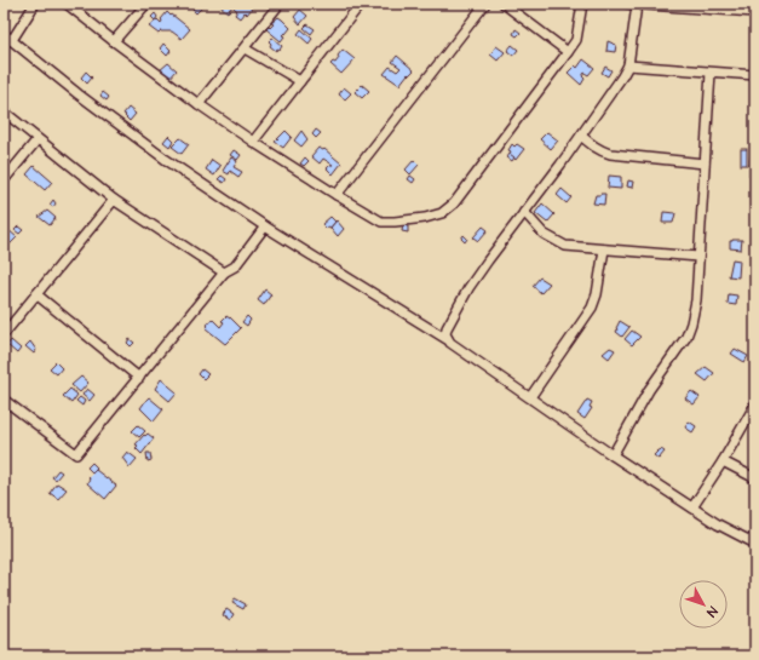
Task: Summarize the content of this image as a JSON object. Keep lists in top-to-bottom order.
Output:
{
  "north": "bottom right"
}
